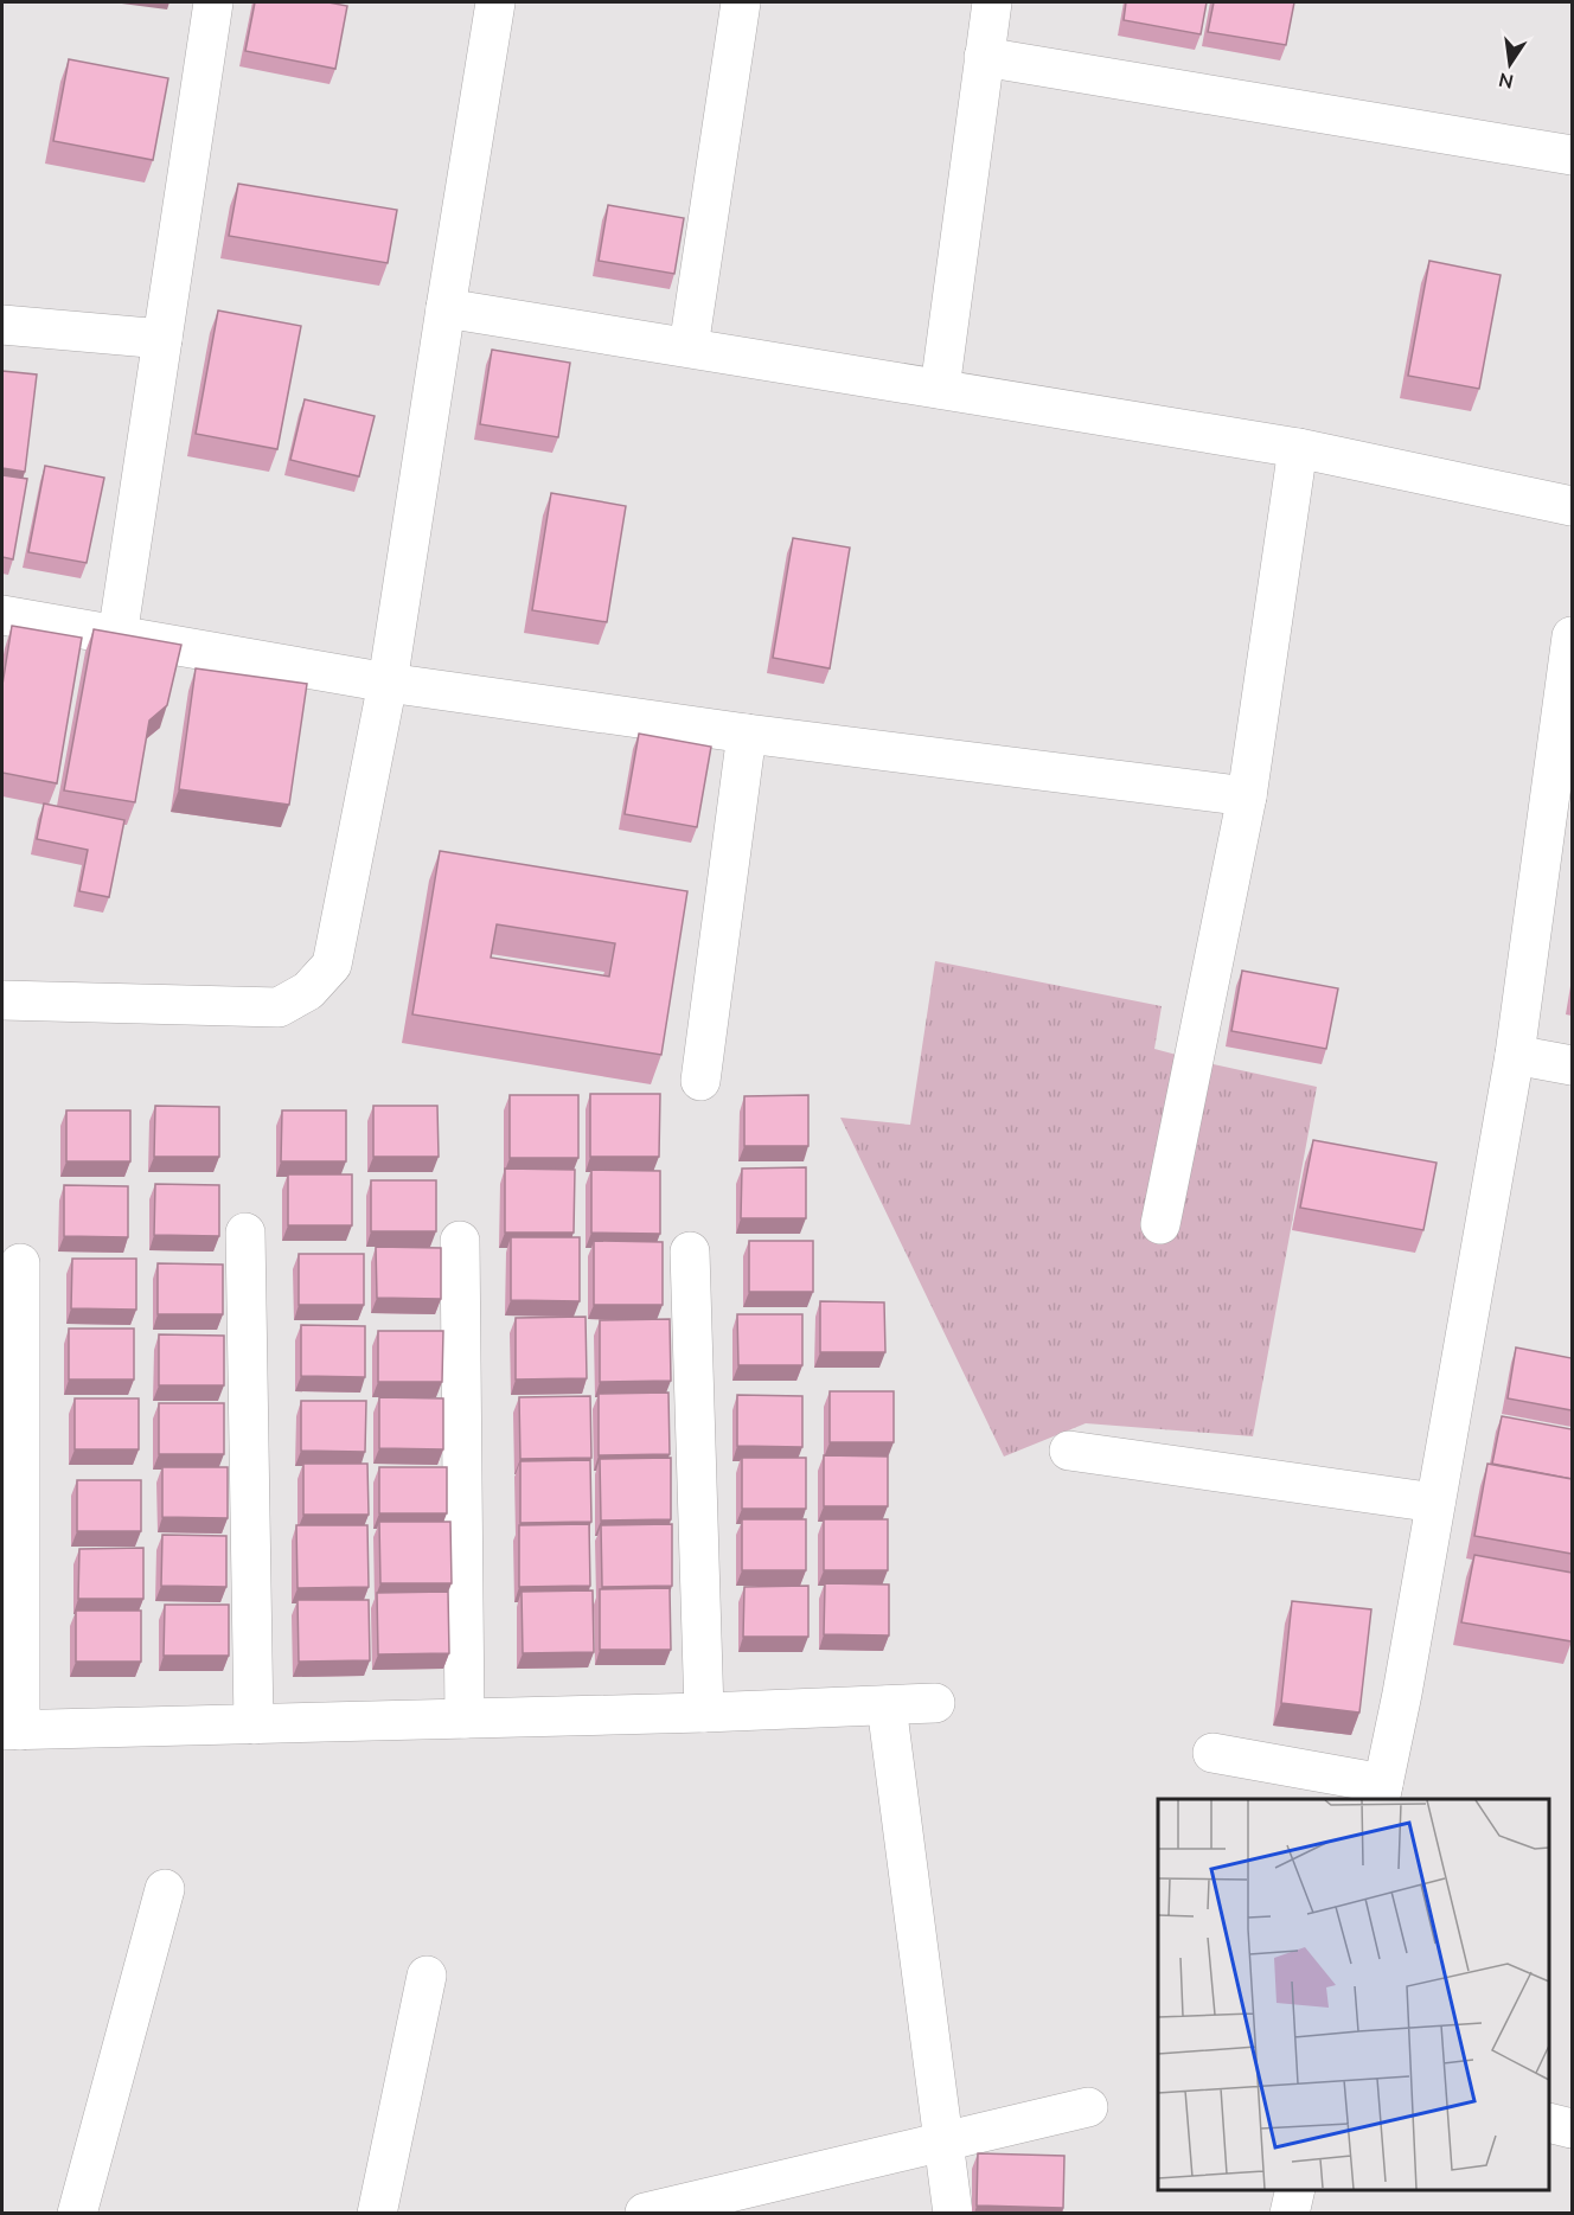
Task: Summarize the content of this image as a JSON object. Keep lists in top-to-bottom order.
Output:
{
  "north": "bottom"
}
